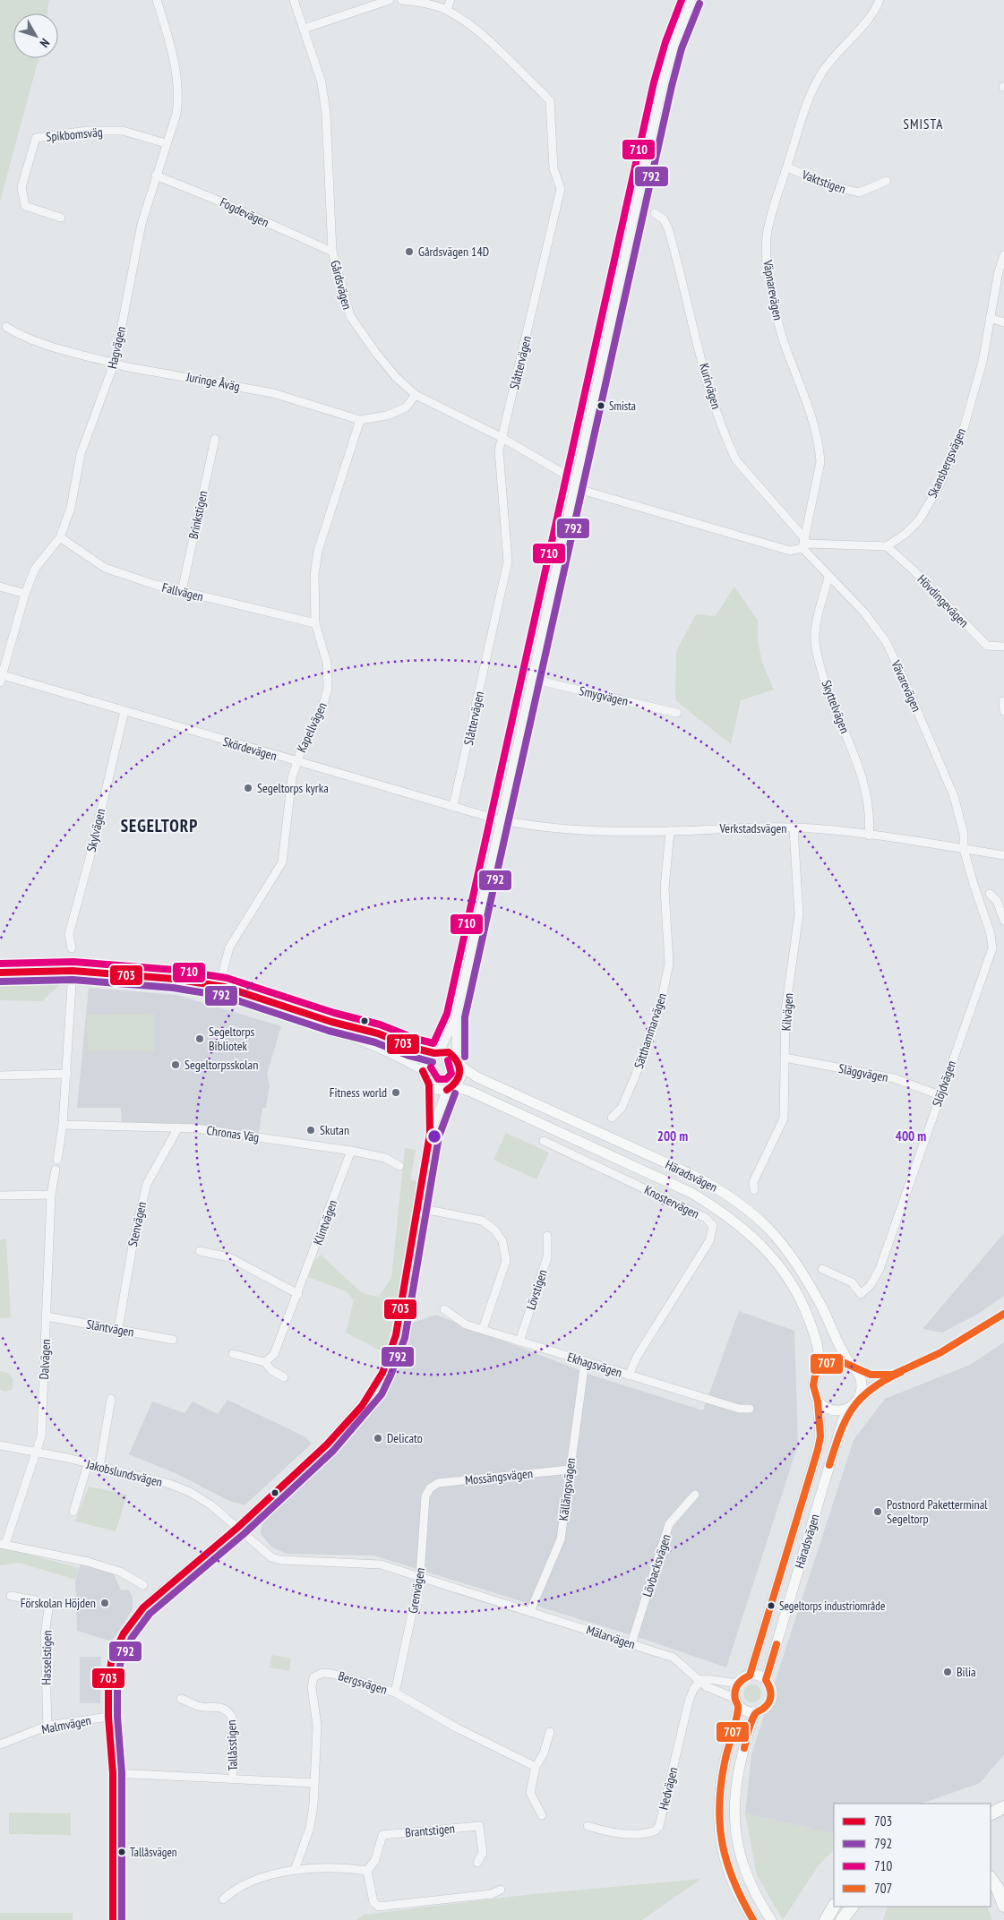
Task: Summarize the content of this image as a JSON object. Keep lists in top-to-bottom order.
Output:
{
  "streets": {
    "main road": ["Häradsvägen"],
    "street": [
      "Spikbomsväg",
      "Vaktstigen",
      "Fogdevägen",
      "Gårdsvägen",
      "Väpnarevägen",
      "Hagvägen",
      "Slåttervägen",
      "Juringe Åväg",
      "Kurirvägen",
      "Skansbergsvägen",
      "Brinkstigen",
      "Fallvägen",
      "Hövdingevägen",
      "Vävarevägen",
      "Smygvägen",
      "Skyttelvägen",
      "Kapellvägen",
      "Skördevägen",
      "Verkstadsvägen",
      "Skylvägen",
      "Kilvägen",
      "Sätthammarvägen",
      "Släggvägen",
      "Slöjdvägen",
      "Chronas Väg",
      "Knostervägen",
      "Klintvägen",
      "Stenvägen",
      "Lövstigen",
      "Släntvägen",
      "Dalvägen",
      "Ekhagsvägen",
      "Jakobslundsvägen",
      "Mossängsvägen",
      "Källängsvägen",
      "Lövbacksvägen",
      "Grenvägen",
      "Mälarvägen",
      "Hasselstigen",
      "Bergsvägen",
      "Malmvägen",
      "Tallåsstigen",
      "Hedvägen",
      "Brantstigen"
    ]
  },
  "crossings": [
    ["Spikbomsväg", "Hagvägen"],
    ["Vaktstigen", "Väpnarevägen"],
    ["Fogdevägen", "Gårdsvägen"],
    ["Fogdevägen", "Hagvägen"],
    ["Gårdsvägen", "Slåttervägen"],
    ["Gårdsvägen", "Juringe Åväg"],
    ["Väpnarevägen", "Kurirvägen"],
    ["Väpnarevägen", "Vävarevägen"],
    ["Hagvägen", "Juringe Åväg"],
    ["Hagvägen", "Fallvägen"],
    ["Hagvägen", "Skördevägen"],
    ["Slåttervägen", "Skördevägen"],
    ["Juringe Åväg", "Kapellvägen"],
    ["Skansbergsvägen", "Hövdingevägen"],
    ["Brinkstigen", "Fallvägen"],
    ["Fallvägen", "Kapellvägen"],
    ["Vävarevägen", "Skyttelvägen"],
    ["Vävarevägen", "Verkstadsvägen"],
    ["Vävarevägen", "Slöjdvägen"],
    ["Skyttelvägen", "Verkstadsvägen"],
    ["Kapellvägen", "Skördevägen"],
    ["Skördevägen", "Verkstadsvägen"],
    ["Skördevägen", "Skylvägen"],
    ["Verkstadsvägen", "Kilvägen"],
    ["Verkstadsvägen", "Sätthammarvägen"],
    ["Verkstadsvägen", "Slöjdvägen"],
    ["Kilvägen", "Släggvägen"],
    ["Släggvägen", "Slöjdvägen"],
    ["Chronas Väg", "Klintvägen"],
    ["Chronas Väg", "Stenvägen"],
    ["Häradsvägen", "Mälarvägen"],
    ["Knostervägen", "Ekhagsvägen"],
    ["Stenvägen", "Släntvägen"],
    ["Lövstigen", "Ekhagsvägen"],
    ["Släntvägen", "Dalvägen"],
    ["Dalvägen", "Jakobslundsvägen"],
    ["Ekhagsvägen", "Källängsvägen"],
    ["Jakobslundsvägen", "Mälarvägen"],
    ["Mossängsvägen", "Källängsvägen"],
    ["Mossängsvägen", "Grenvägen"],
    ["Källängsvägen", "Mälarvägen"],
    ["Lövbacksvägen", "Mälarvägen"],
    ["Grenvägen", "Mälarvägen"],
    ["Grenvägen", "Bergsvägen"],
    ["Mälarvägen", "Hedvägen"],
    ["Hasselstigen", "Malmvägen"]
  ],
  "districts": ["SMISTA", "SEGELTORP"],
  "places": [
    "Gårdsvägen 14D",
    "Smista",
    "Segeltorps kyrka",
    "Segeltorps Bibliotek",
    "Segeltorpsskolan",
    "Fitness world",
    "Skutan",
    "Delicato",
    "Postnord Paketterminal Segeltorp",
    "Förskolan Höjden",
    "Segeltorps industriområde",
    "Bilia",
    "Tallåsvägen"
  ],
  "lines": [
    "transit line 710",
    "transit line 792",
    "transit line 703",
    "transit line 707"
  ],
  "legend": [
    "703",
    "792",
    "710",
    "707"
  ],
  "north": "bottom right",
  "rings": ["200 m", "400 m"]
}
